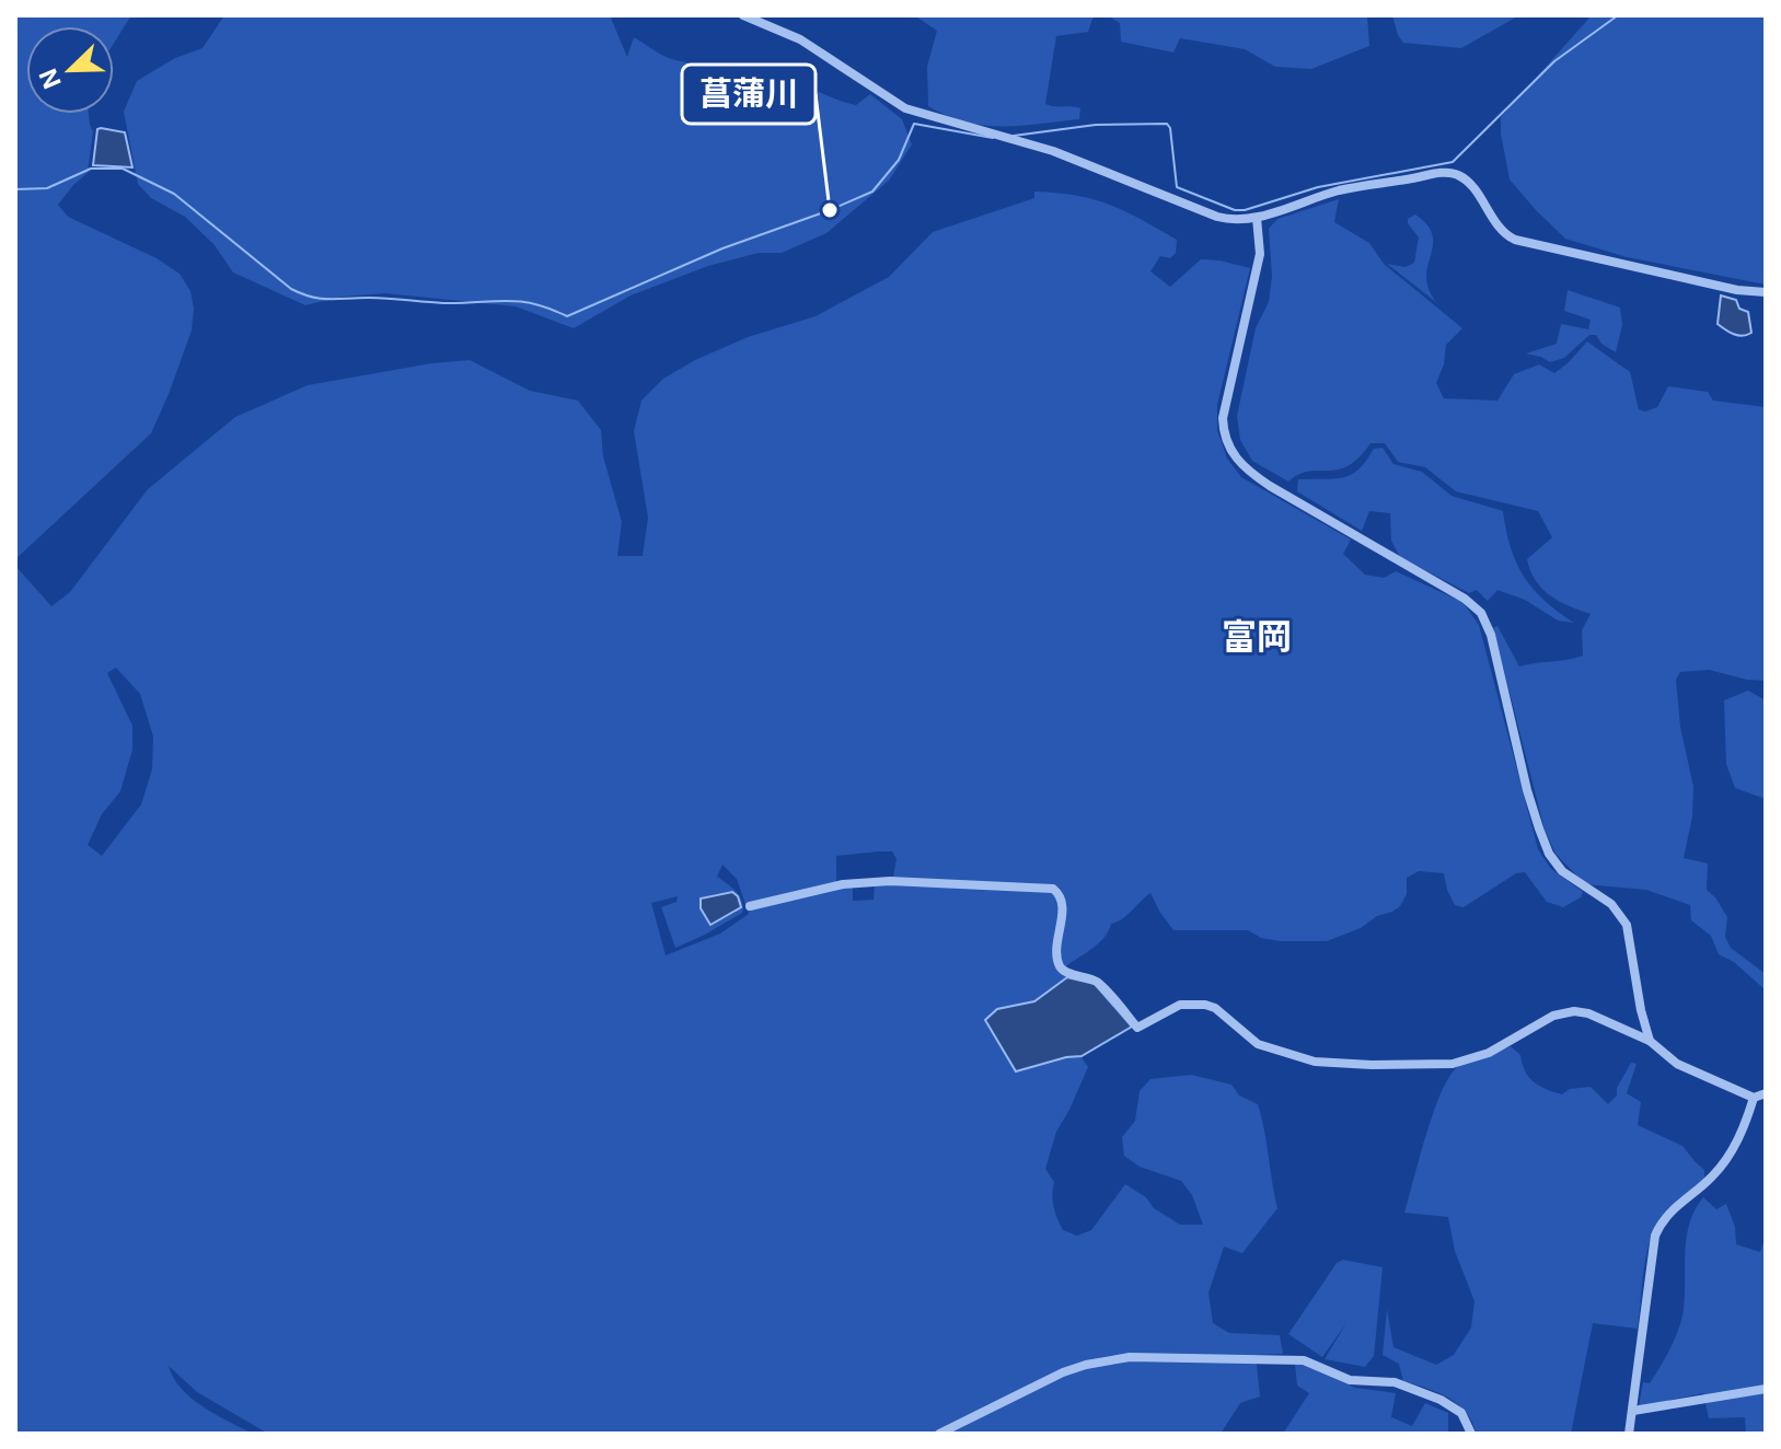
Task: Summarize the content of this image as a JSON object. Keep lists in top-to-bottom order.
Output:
{
  "districts": ["富岡"],
  "places": ["菖蒲川"],
  "north": "bottom left"
}
